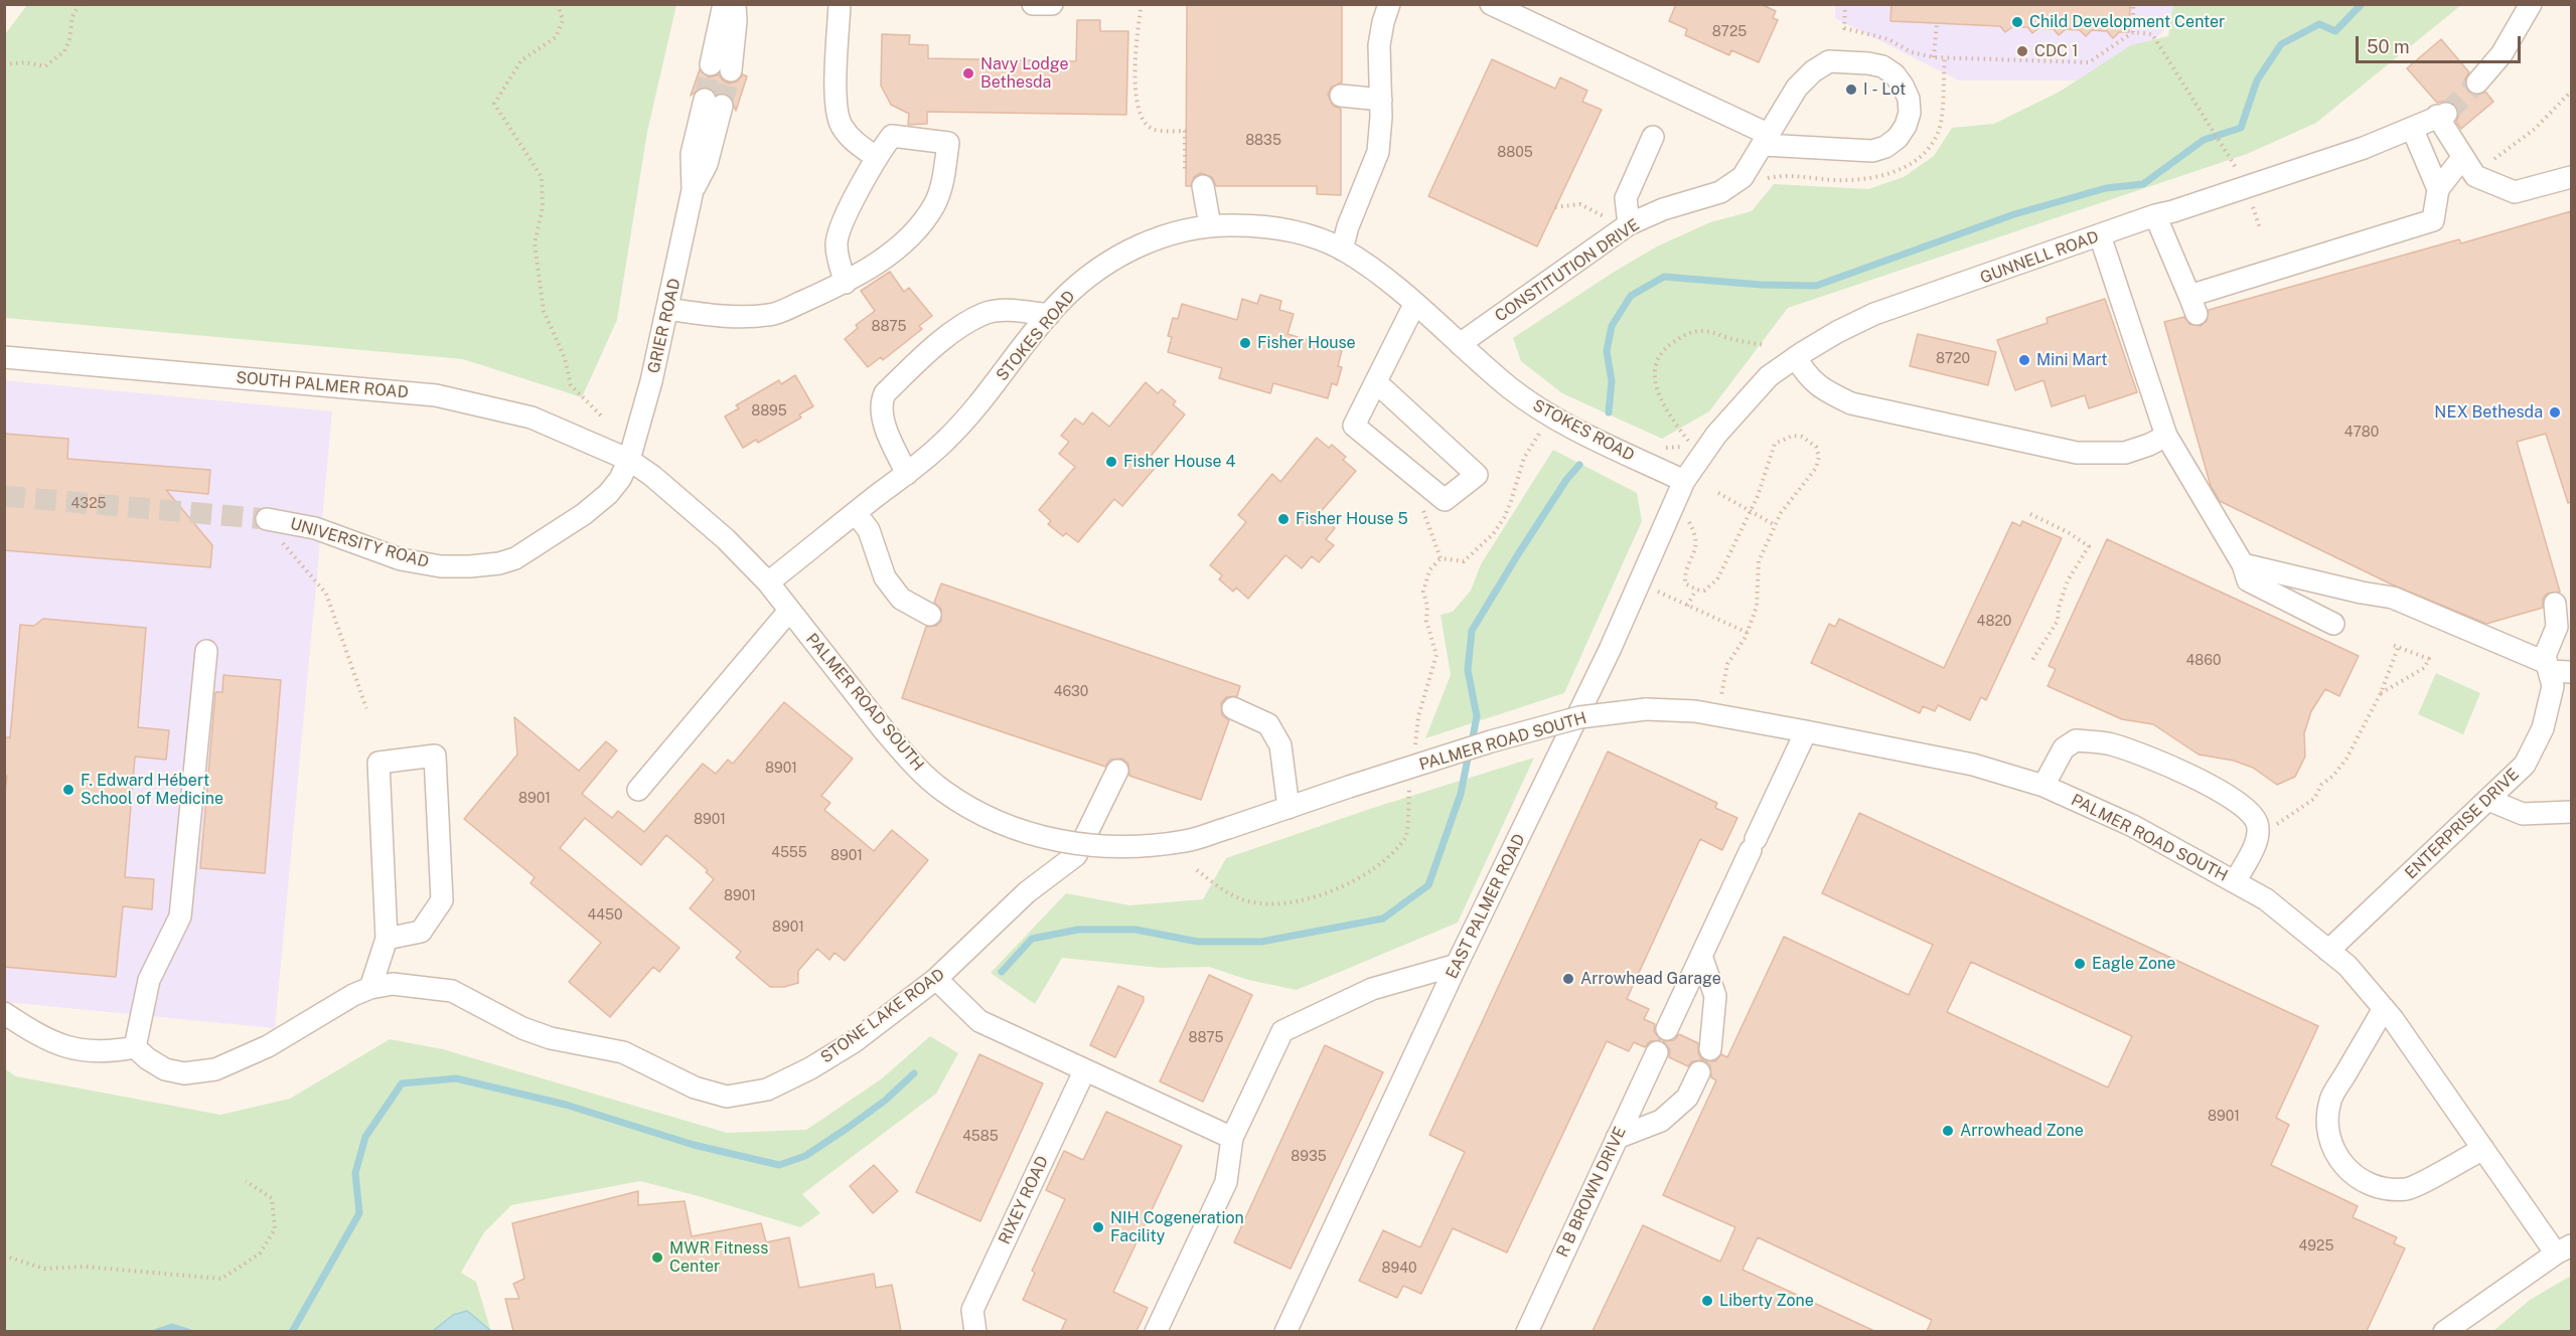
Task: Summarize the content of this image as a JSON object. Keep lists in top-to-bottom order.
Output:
{
  "streets": {
    "street": [
      "GUNNELL ROAD",
      "CONSTITUTION DRIVE",
      "GRIER ROAD",
      "STOKES ROAD",
      "SOUTH PALMER ROAD",
      "UNIVERSITY ROAD",
      "PALMER ROAD SOUTH",
      "ENTERPRISE DRIVE",
      "EAST PALMER ROAD",
      "STONE LAKE ROAD",
      "R B BROWN DRIVE",
      "RIXEY ROAD"
    ]
  },
  "crossings": [
    ["GUNNELL ROAD", "STOKES ROAD"],
    ["GUNNELL ROAD", "EAST PALMER ROAD"],
    ["CONSTITUTION DRIVE", "STOKES ROAD"],
    ["GRIER ROAD", "SOUTH PALMER ROAD"],
    ["GRIER ROAD", "UNIVERSITY ROAD"],
    ["GRIER ROAD", "PALMER ROAD SOUTH"],
    ["STOKES ROAD", "PALMER ROAD SOUTH"],
    ["STOKES ROAD", "EAST PALMER ROAD"],
    ["SOUTH PALMER ROAD", "UNIVERSITY ROAD"],
    ["SOUTH PALMER ROAD", "PALMER ROAD SOUTH"],
    ["UNIVERSITY ROAD", "PALMER ROAD SOUTH"],
    ["PALMER ROAD SOUTH", "ENTERPRISE DRIVE"]
  ],
  "places": [
    "Child Development Center",
    "CDC 1",
    "Navy Lodge Bethesda",
    "I - Lot",
    "Fisher House",
    "Mini Mart",
    "NEX Bethesda",
    "Fisher House 4",
    "Fisher House 5",
    "F. Edward Hébert School of Medicine",
    "Eagle Zone",
    "Arrowhead Garage",
    "Arrowhead Zone",
    "NIH Cogeneration Facility",
    "MWR Fitness Center",
    "Liberty Zone"
  ],
  "house_numbers": [
    "8725",
    "8835",
    "8805",
    "8875",
    "8720",
    "8895",
    "4780",
    "4325",
    "4820",
    "4860",
    "4630",
    "8901",
    "8901",
    "8901",
    "4555",
    "8901",
    "8901",
    "4450",
    "8901",
    "8875",
    "8901",
    "4585",
    "8935",
    "4925",
    "8940"
  ],
  "scale_bar": "50 m"
}
